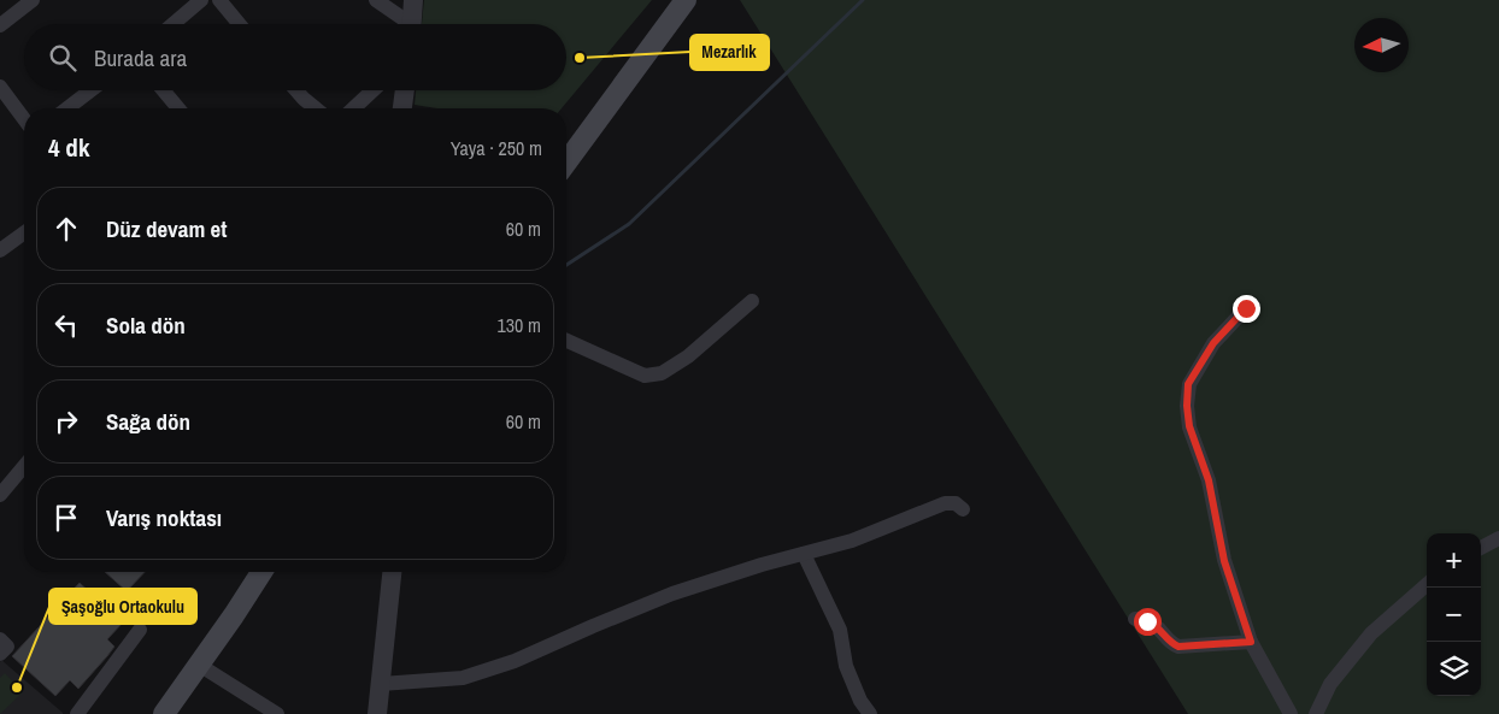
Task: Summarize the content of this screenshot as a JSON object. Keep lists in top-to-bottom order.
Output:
{
  "places": ["Mezarlık", "Şaşoğlu Ortaokulu"],
  "north": "left",
  "page": {
    "search": "Burada ara",
    "heading": ["4 dk", "Yaya · 250 m"],
    "list": [
      ["Düz devam et", "60 m"],
      ["Sola dön", "130 m"],
      ["Sağa dön", "60 m"],
      "Varış noktası"
    ],
    "map_buttons": ["+", "−"]
  }
}
